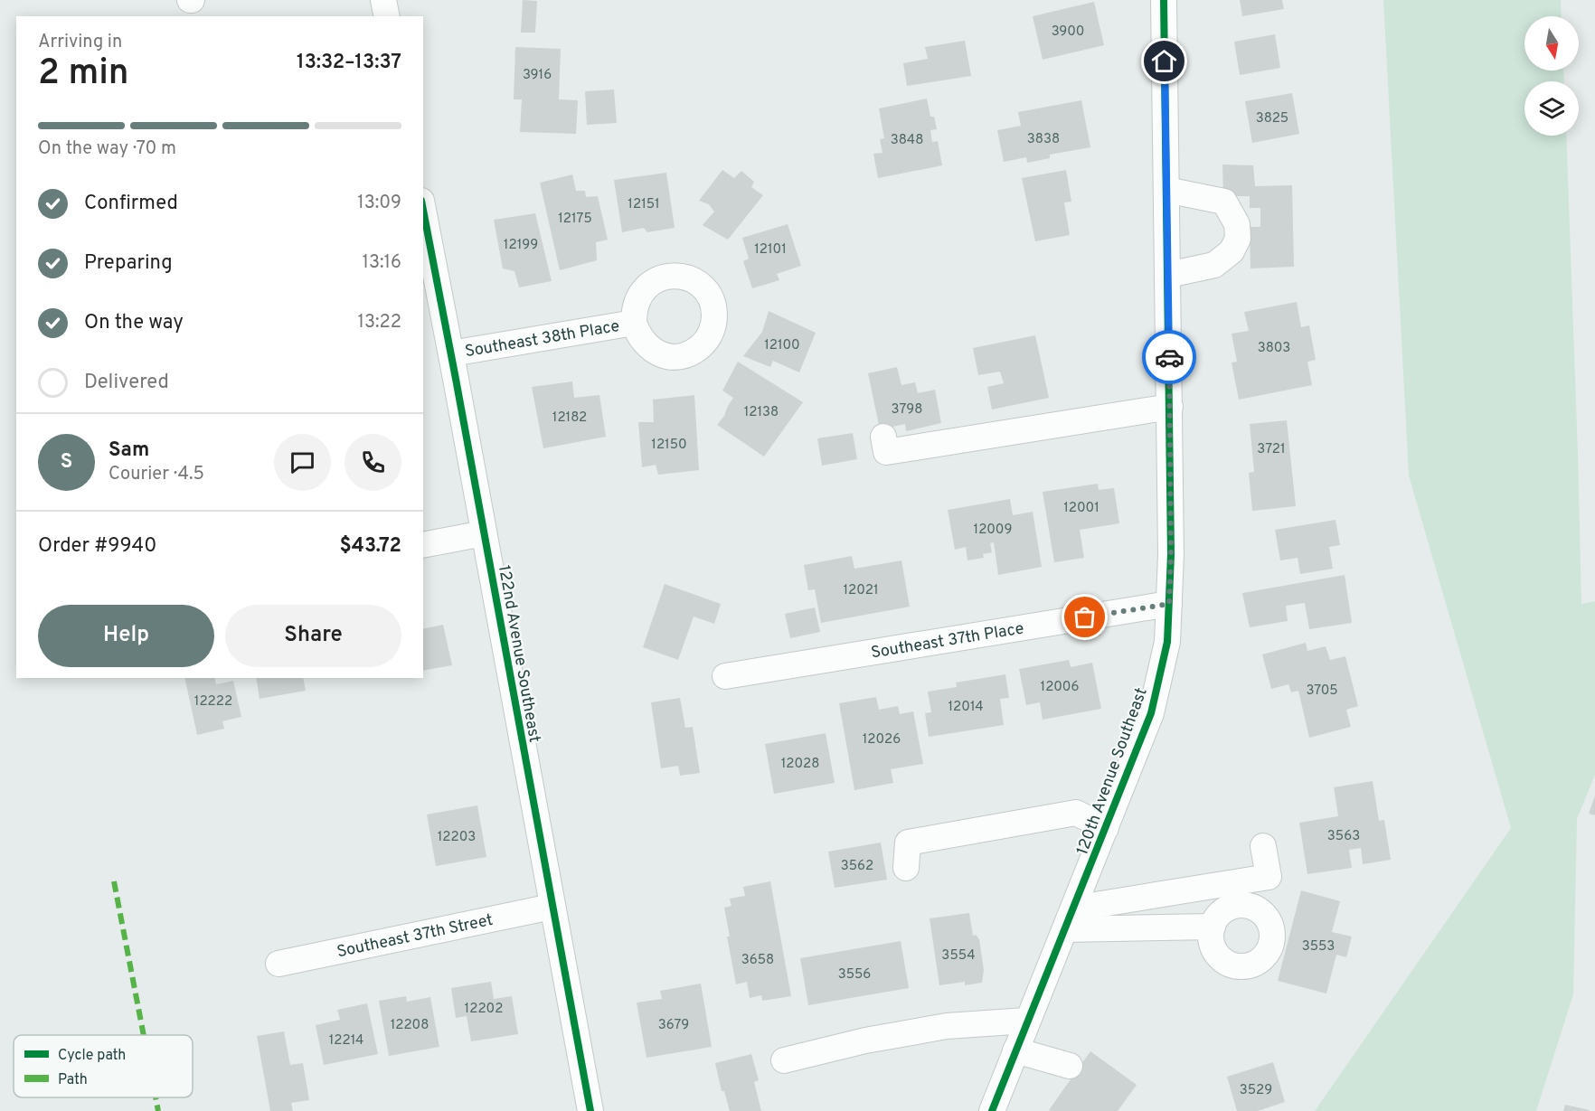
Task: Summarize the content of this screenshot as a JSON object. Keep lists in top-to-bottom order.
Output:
{
  "streets": {
    "street": [
      "Southeast 38th Place",
      "Southeast 37th Place",
      "122nd Avenue Southeast",
      "120th Avenue Southeast",
      "Southeast 37th Street"
    ]
  },
  "crossings": [
    ["Southeast 38th Place", "122nd Avenue Southeast"],
    ["Southeast 37th Place", "120th Avenue Southeast"],
    ["122nd Avenue Southeast", "Southeast 37th Street"]
  ],
  "house_numbers": [
    "3900",
    "3916",
    "3825",
    "3838",
    "3848",
    "12151",
    "12175",
    "12199",
    "12101",
    "12100",
    "3803",
    "3798",
    "12138",
    "12182",
    "12150",
    "3721",
    "12001",
    "12009",
    "12021",
    "12006",
    "3705",
    "12222",
    "12014",
    "12026",
    "12028",
    "3563",
    "12203",
    "3562",
    "3553",
    "3554",
    "3658",
    "3556",
    "12202",
    "12208",
    "3679",
    "12214",
    "3529"
  ],
  "legend": ["Cycle path", "Path"],
  "north": "bottom",
  "page": {
    "heading": ["2 min", "Arriving in", "13:32–13:37"],
    "panel": [
      "Sam",
      "Courier · 4.5",
      "Order #9940",
      "$43.72"
    ],
    "bar": "On the way · 70 m",
    "list": [
      ["Confirmed", "13:09"],
      ["Preparing", "13:16"],
      ["On the way", "13:22"],
      "Delivered"
    ],
    "round": "S",
    "buttons": ["Help", "Share"]
  }
}
